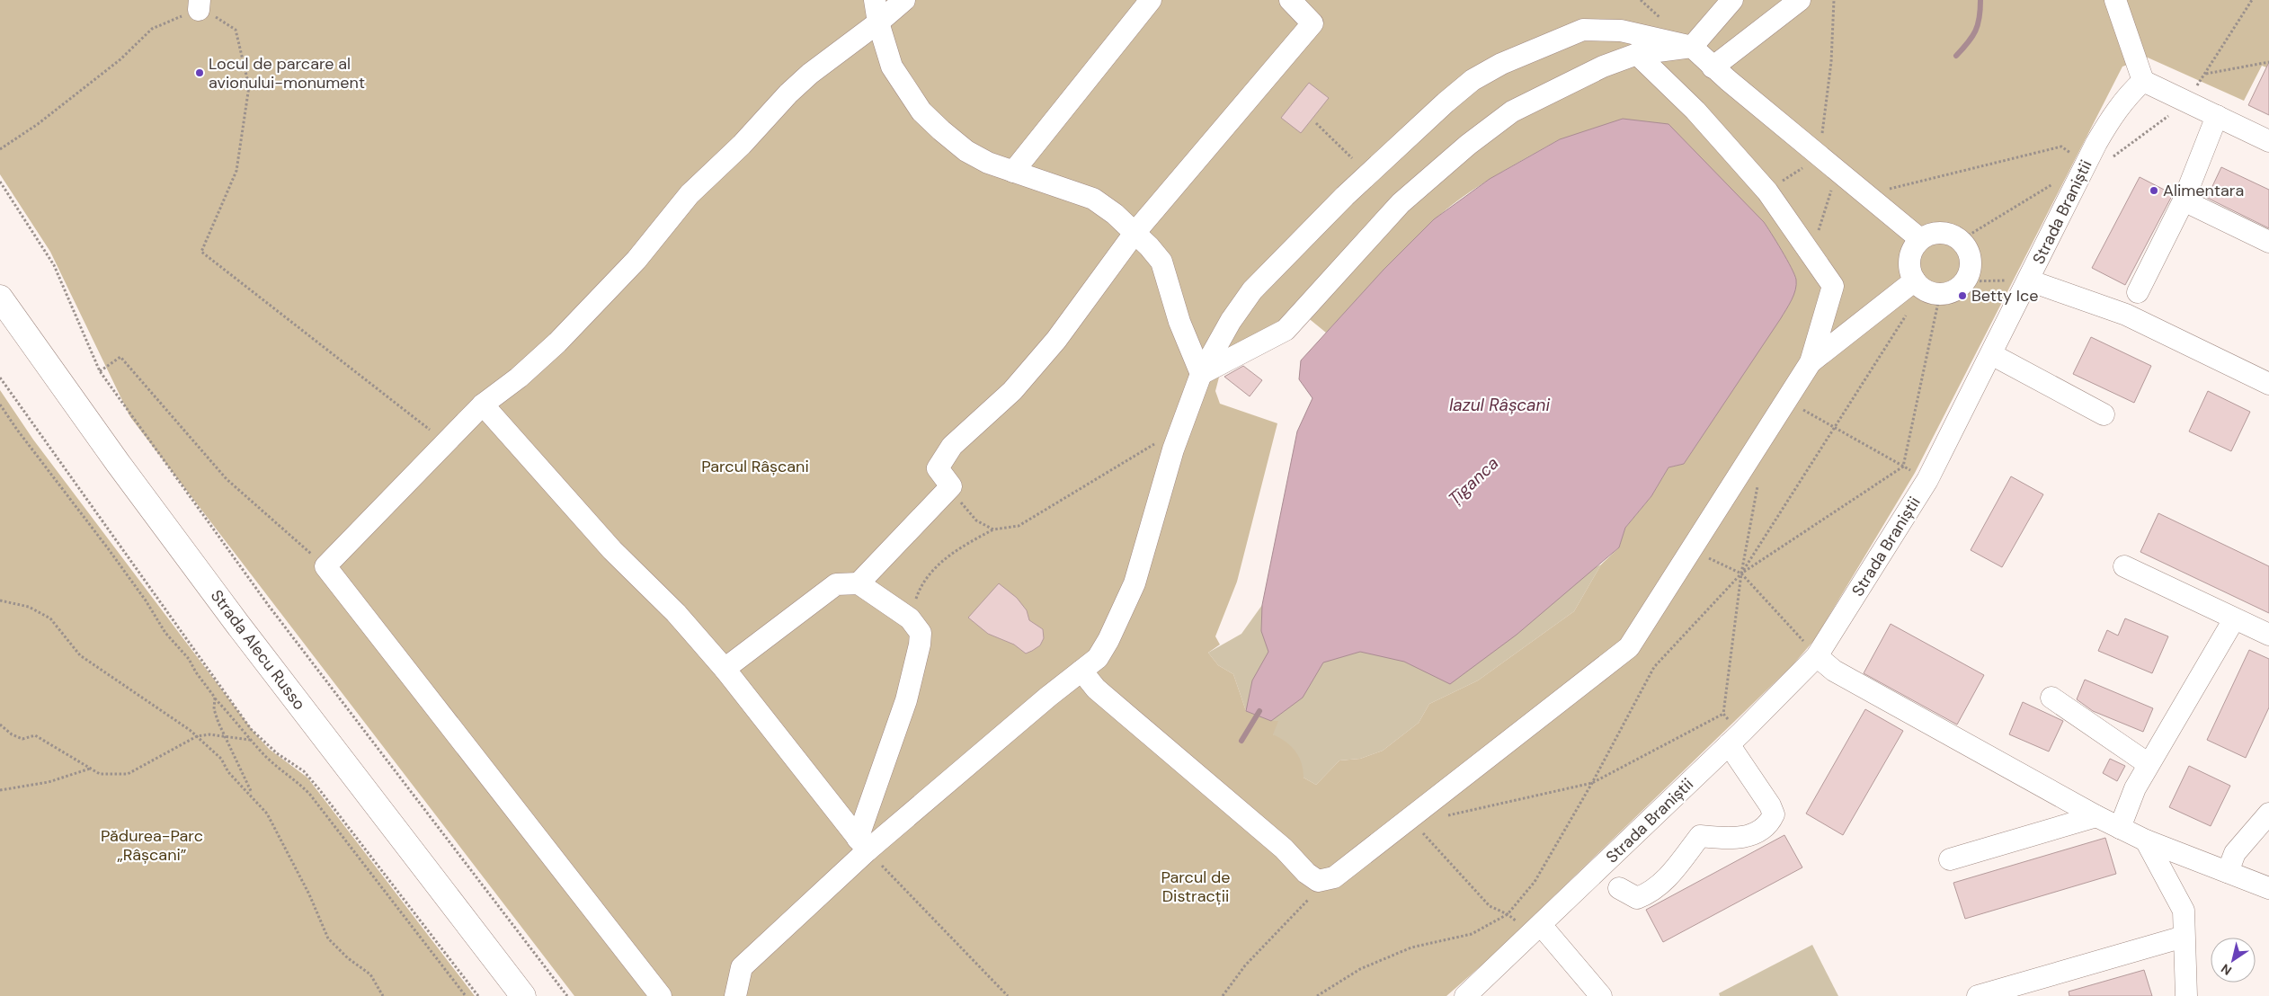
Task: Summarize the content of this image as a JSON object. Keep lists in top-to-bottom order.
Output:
{
  "streets": {
    "main road": ["Strada Alecu Russo"],
    "street": ["Strada Braniștii"]
  },
  "water": ["Iazul Râșcani", "Țîganca"],
  "parks": ["Parcul Râșcani", "Pădurea-Parc „Râșcani”", "Parcul de Distracții"],
  "places": ["Locul de parcare al avionului-monument", "Alimentara", "Betty Ice"],
  "north": "bottom left"
}
